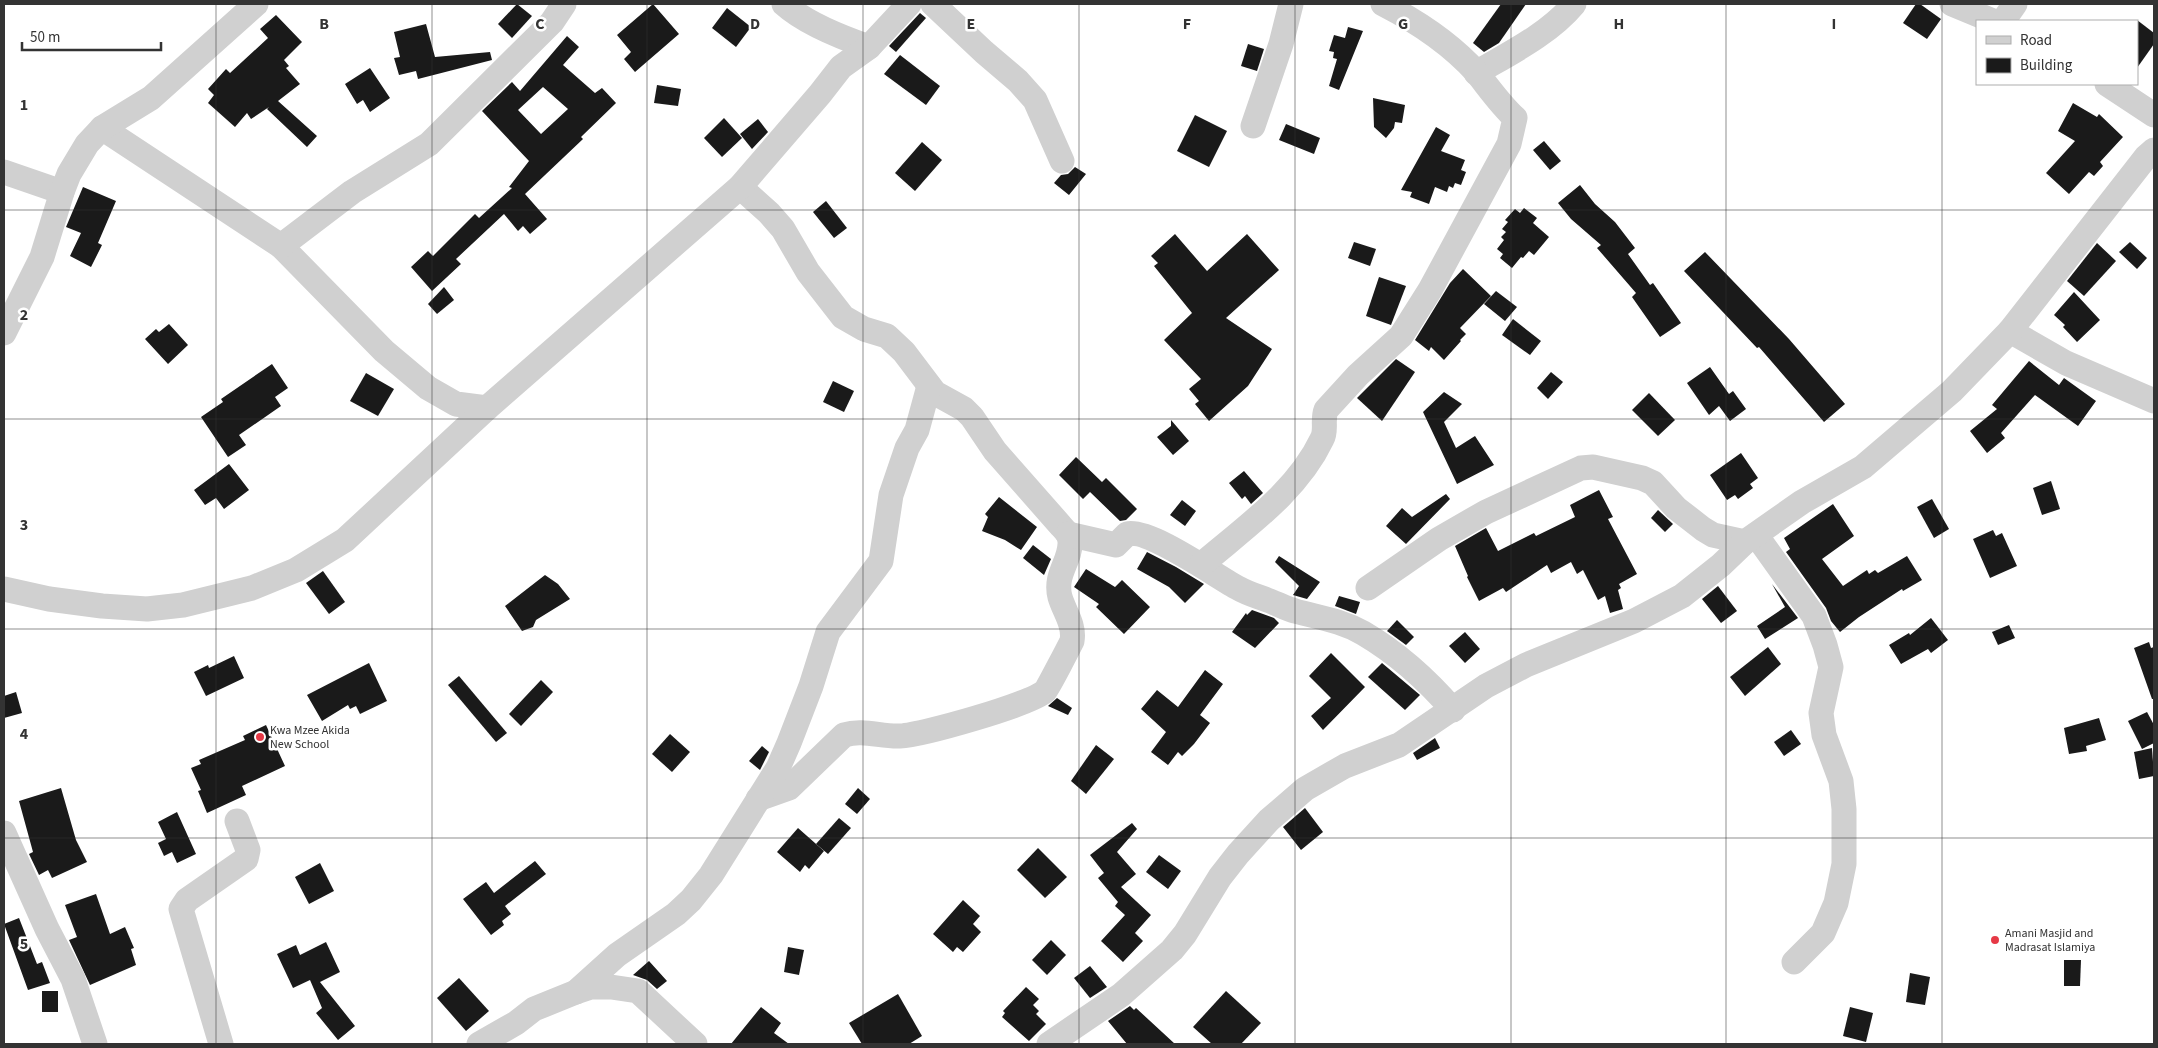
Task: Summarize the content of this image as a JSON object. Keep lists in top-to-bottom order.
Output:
{
  "places": ["Kwa Mzee Akida New School", "Amani Masjid and Madrasat Islamiya"],
  "legend": ["Road", "Building"],
  "scale_bar": "50 m",
  "grid": {
    "columns": [
      "B",
      "C",
      "D",
      "E",
      "F",
      "G",
      "H",
      "I"
    ],
    "rows": [
      "1",
      "2",
      "3",
      "4",
      "5"
    ]
  }
}
